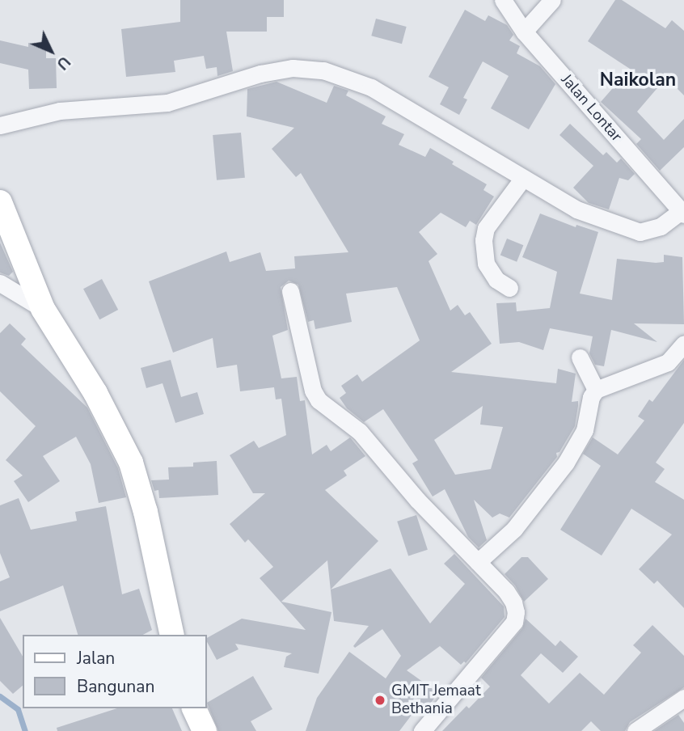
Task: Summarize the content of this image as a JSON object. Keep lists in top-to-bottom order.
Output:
{
  "streets": {
    "street": ["Jalan Lontar"]
  },
  "districts": ["Naikolan"],
  "places": ["GMIT Jemaat Bethania"],
  "legend": ["Jalan", "Bangunan"],
  "north": "bottom right"
}
